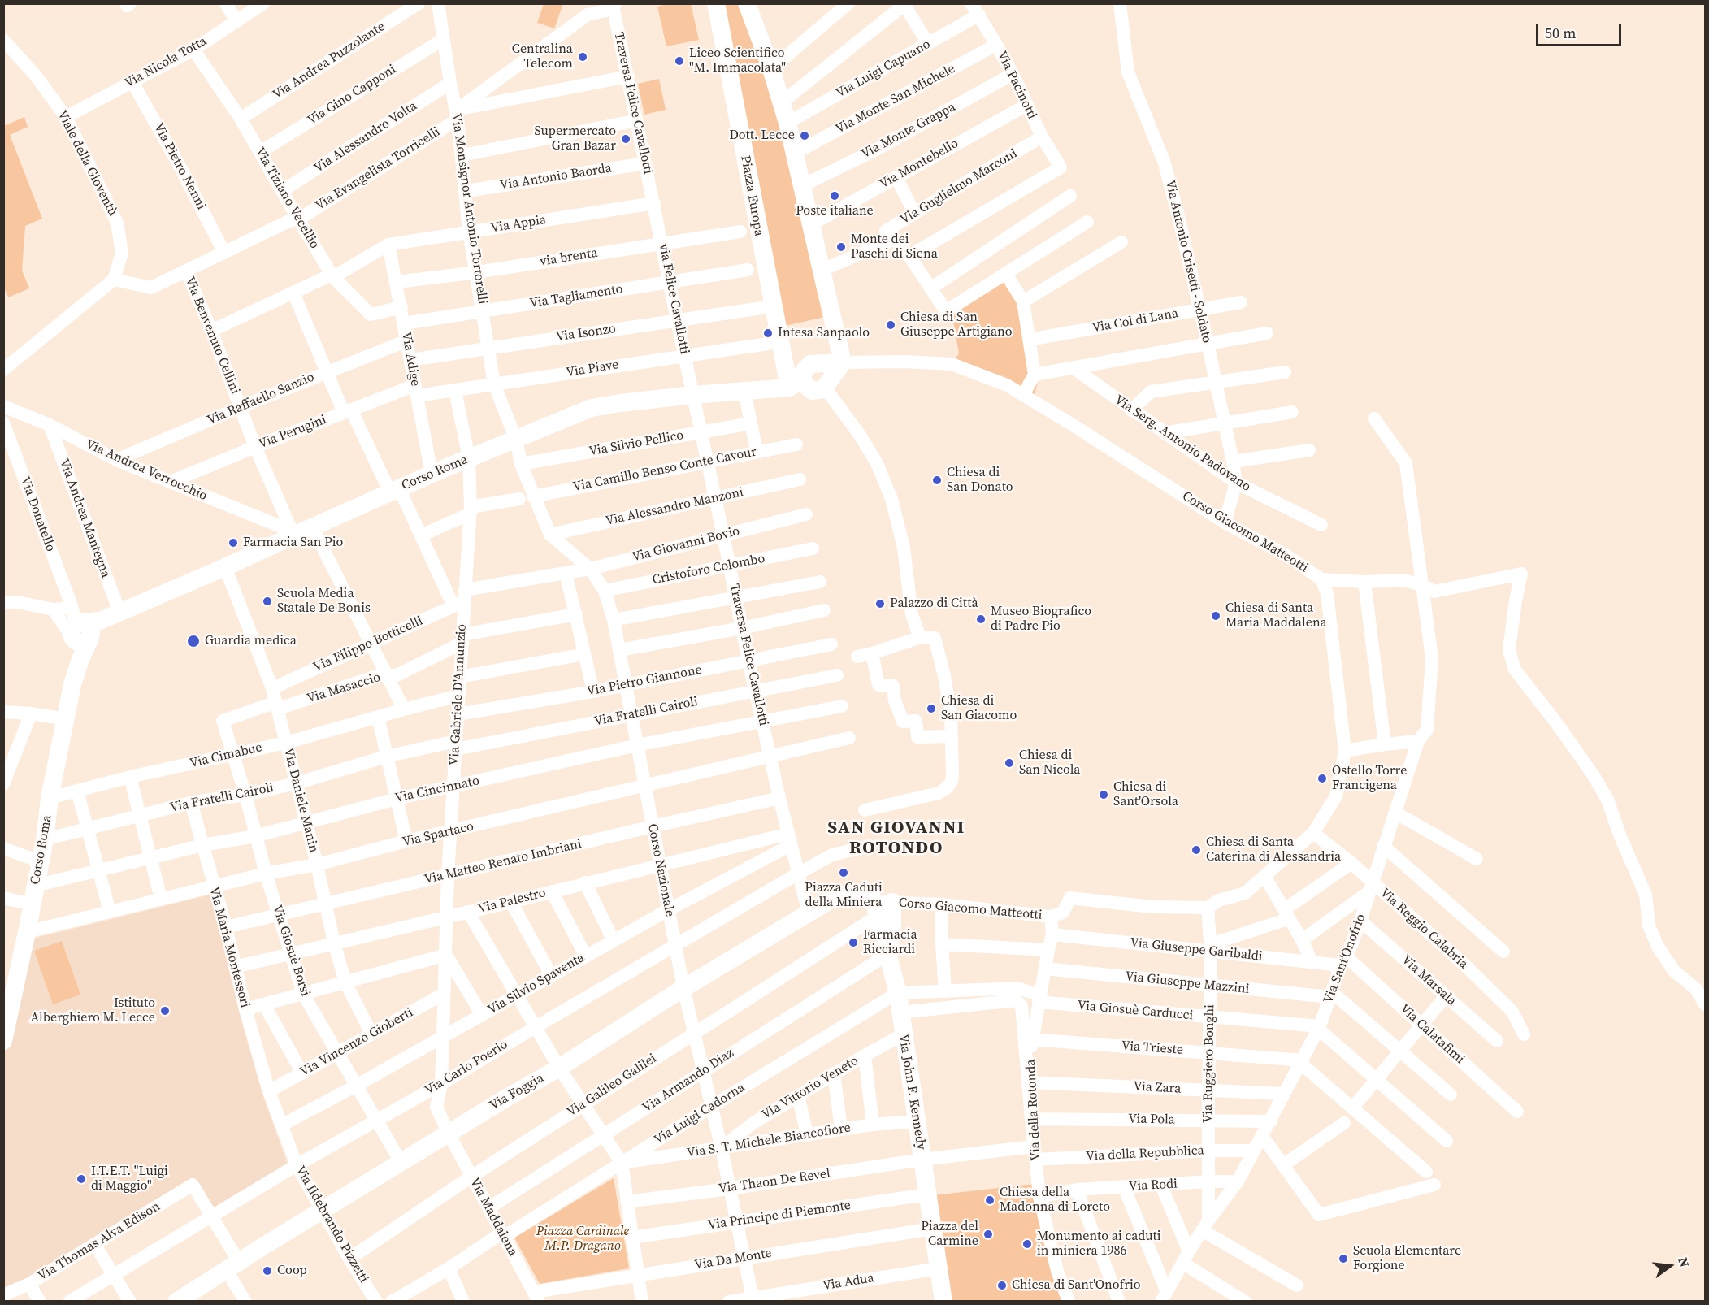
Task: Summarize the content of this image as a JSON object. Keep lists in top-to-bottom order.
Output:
{
  "streets": {
    "main road": [
      "Piazza Europa",
      "Corso Roma",
      "Via Foggia",
      "Via John F. Kennedy"
    ],
    "street": [
      "Via Andrea Puzzolante",
      "Via Nicola Totta",
      "Via Luigi Capuano",
      "Via Pacinotti",
      "Via Gino Capponi",
      "Via Monte San Michele",
      "Traversa Felice Cavallotti",
      "Via Monte Grappa",
      "Via Alessandro Volta",
      "Viale della Gioventù",
      "Via Montebello",
      "Via Pietro Nenni",
      "Via Evangelista Torricelli",
      "Via Antonio Baorda",
      "Via Guglielmo Marconi",
      "Via Tiziano Vecellio",
      "Via Monsignor Antonio Tortorelli",
      "Via Appia",
      "via brenta",
      "Via Antonio Crisetti - Soldato",
      "Via Tagliamento",
      "via Felice Cavallotti",
      "Via Col di Lana",
      "Via Isonzo",
      "Via Benvenuto Cellini",
      "Via Adige",
      "Via Piave",
      "Via Raffaello Sanzio",
      "Via Perugini",
      "Via Silvio Pellico",
      "Via Serg. Antonio Padovano",
      "Via Camillo Benso Conte Cavour",
      "Via Andrea Verrocchio",
      "Via Alessandro Manzoni",
      "Via Donatello",
      "Via Andrea Mantegna",
      "Corso Giacomo Matteotti",
      "Via Giovanni Bovio",
      "Cristoforo Colombo",
      "Via Filippo Botticelli",
      "Via Pietro Giannone",
      "Via Masaccio",
      "Via Gabriele D'Annunzio",
      "Via Fratelli Cairoli",
      "Via Cimabue",
      "Via Cincinnato",
      "Via Daniele Manin",
      "Via Spartaco",
      "Via Matteo Renato Imbriani",
      "Corso Nazionale",
      "Via Palestro",
      "Via Reggio Calabria",
      "Via Maria Montessori",
      "Via Giuseppe Garibaldi",
      "Via Giosuè Borsi",
      "Via Sant'Onofrio",
      "Via Marsala",
      "Via Giuseppe Mazzini",
      "Via Silvio Spaventa",
      "Via Giosuè Carducci",
      "Via Calatafimi",
      "Via Vincenzo Gioberti",
      "Via Trieste",
      "Via Ruggiero Bonghi",
      "Via Carlo Poerio",
      "Via Armando Diaz",
      "Via Galileo Galilei",
      "Via Vittorio Veneto",
      "Via Zara",
      "Via della Rotonda",
      "Via Luigi Cadorna",
      "Via Pola",
      "Via S. T. Michele Biancofiore",
      "Via della Repubblica",
      "Via Thaon De Revel",
      "Via Rodi",
      "Via Principe di Piemonte",
      "Via Maddalena",
      "Via Ildebrando Pizzetti",
      "Via Thomas Alva Edison",
      "Via Da Monte",
      "Via Adua"
    ]
  },
  "crossings": [
    ["Via Andrea Puzzolante", "Via Tiziano Vecellio"],
    ["Via Nicola Totta", "Viale della Gioventù"],
    ["Via Nicola Totta", "Via Pietro Nenni"],
    ["Via Nicola Totta", "Via Tiziano Vecellio"],
    ["Via Luigi Capuano", "Via Pacinotti"],
    ["Via Pacinotti", "Via Monte San Michele"],
    ["Via Pacinotti", "Via Monte Grappa"],
    ["Via Pacinotti", "Via Montebello"],
    ["Via Pacinotti", "Via Guglielmo Marconi"],
    ["Via Gino Capponi", "Via Tiziano Vecellio"],
    ["Via Gino Capponi", "Via Monsignor Antonio Tortorelli"],
    ["Traversa Felice Cavallotti", "Via Evangelista Torricelli"],
    ["Traversa Felice Cavallotti", "Via Antonio Baorda"],
    ["Traversa Felice Cavallotti", "Via Appia"],
    ["Traversa Felice Cavallotti", "via Felice Cavallotti"],
    ["Traversa Felice Cavallotti", "Via Silvio Pellico"],
    ["Traversa Felice Cavallotti", "Via Camillo Benso Conte Cavour"],
    ["Traversa Felice Cavallotti", "Corso Roma"],
    ["Traversa Felice Cavallotti", "Via Alessandro Manzoni"],
    ["Traversa Felice Cavallotti", "Via Giovanni Bovio"],
    ["Traversa Felice Cavallotti", "Cristoforo Colombo"],
    ["Traversa Felice Cavallotti", "Via Pietro Giannone"],
    ["Traversa Felice Cavallotti", "Via Fratelli Cairoli"],
    ["Traversa Felice Cavallotti", "Via Cincinnato"],
    ["Traversa Felice Cavallotti", "Via Spartaco"],
    ["Traversa Felice Cavallotti", "Via Matteo Renato Imbriani"],
    ["Traversa Felice Cavallotti", "Via Palestro"],
    ["Traversa Felice Cavallotti", "Via Silvio Spaventa"],
    ["Traversa Felice Cavallotti", "Via Carlo Poerio"],
    ["Traversa Felice Cavallotti", "Via Foggia"],
    ["Via Alessandro Volta", "Via Tiziano Vecellio"],
    ["Via Alessandro Volta", "Via Monsignor Antonio Tortorelli"],
    ["Viale della Gioventù", "Via Evangelista Torricelli"],
    ["Via Pietro Nenni", "Via Evangelista Torricelli"],
    ["Via Evangelista Torricelli", "Via Tiziano Vecellio"],
    ["Via Evangelista Torricelli", "Via Monsignor Antonio Tortorelli"],
    ["Via Evangelista Torricelli", "Via Benvenuto Cellini"],
    ["Via Antonio Baorda", "Via Monsignor Antonio Tortorelli"],
    ["Piazza Europa", "Corso Roma"],
    ["Via Tiziano Vecellio", "Via Appia"],
    ["Via Tiziano Vecellio", "Via Adige"],
    ["Via Monsignor Antonio Tortorelli", "Via Appia"],
    ["Via Monsignor Antonio Tortorelli", "via brenta"],
    ["Via Monsignor Antonio Tortorelli", "Via Tagliamento"],
    ["Via Monsignor Antonio Tortorelli", "Via Isonzo"],
    ["Via Monsignor Antonio Tortorelli", "Via Piave"],
    ["Via Monsignor Antonio Tortorelli", "Corso Roma"],
    ["Via Appia", "via Felice Cavallotti"],
    ["Via Appia", "Via Benvenuto Cellini"],
    ["Via Appia", "Via Adige"],
    ["via brenta", "via Felice Cavallotti"],
    ["via brenta", "Via Adige"],
    ["Via Antonio Crisetti - Soldato", "Via Col di Lana"],
    ["Via Antonio Crisetti - Soldato", "Via Serg. Antonio Padovano"],
    ["Via Antonio Crisetti - Soldato", "Corso Giacomo Matteotti"],
    ["Via Tagliamento", "via Felice Cavallotti"],
    ["Via Tagliamento", "Via Adige"],
    ["via Felice Cavallotti", "Via Isonzo"],
    ["via Felice Cavallotti", "Via Piave"],
    ["via Felice Cavallotti", "Corso Roma"],
    ["Via Isonzo", "Via Adige"],
    ["Via Benvenuto Cellini", "Via Raffaello Sanzio"],
    ["Via Benvenuto Cellini", "Via Perugini"],
    ["Via Benvenuto Cellini", "Via Andrea Verrocchio"],
    ["Via Benvenuto Cellini", "Corso Roma"],
    ["Via Adige", "Via Piave"],
    ["Via Adige", "Via Raffaello Sanzio"],
    ["Via Adige", "Via Perugini"],
    ["Via Adige", "Corso Roma"],
    ["Via Piave", "Via Perugini"],
    ["Via Piave", "Via Gabriele D'Annunzio"],
    ["Via Raffaello Sanzio", "Via Andrea Verrocchio"],
    ["Via Perugini", "Via Andrea Verrocchio"],
    ["Via Silvio Pellico", "Corso Nazionale"],
    ["Via Camillo Benso Conte Cavour", "Corso Nazionale"],
    ["Via Andrea Verrocchio", "Corso Roma"],
    ["Via Andrea Verrocchio", "Via Andrea Mantegna"],
    ["Corso Roma", "Via Andrea Mantegna"],
    ["Corso Roma", "Via Gabriele D'Annunzio"],
    ["Corso Roma", "Via Fratelli Cairoli"],
    ["Corso Roma", "Via Cimabue"],
    ["Corso Roma", "Via Cincinnato"],
    ["Corso Roma", "Via Daniele Manin"],
    ["Corso Roma", "Via Spartaco"],
    ["Via Alessandro Manzoni", "Corso Nazionale"],
    ["Corso Giacomo Matteotti", "Via Reggio Calabria"],
    ["Corso Giacomo Matteotti", "Via Ruggiero Bonghi"],
    ["Corso Giacomo Matteotti", "Via Galileo Galilei"],
    ["Corso Giacomo Matteotti", "Via Foggia"],
    ["Corso Giacomo Matteotti", "Via John F. Kennedy"],
    ["Corso Giacomo Matteotti", "Via della Rotonda"],
    ["Via Giovanni Bovio", "Via Filippo Botticelli"],
    ["Via Giovanni Bovio", "Corso Nazionale"],
    ["Cristoforo Colombo", "Corso Nazionale"],
    ["Via Filippo Botticelli", "Via Gabriele D'Annunzio"],
    ["Via Filippo Botticelli", "Via Daniele Manin"],
    ["Via Pietro Giannone", "Via Gabriele D'Annunzio"],
    ["Via Pietro Giannone", "Corso Nazionale"],
    ["Via Masaccio", "Via Gabriele D'Annunzio"],
    ["Via Masaccio", "Via Daniele Manin"],
    ["Via Masaccio", "Via Giosuè Borsi"],
    ["Via Gabriele D'Annunzio", "Via Fratelli Cairoli"],
    ["Via Gabriele D'Annunzio", "Via Cimabue"],
    ["Via Gabriele D'Annunzio", "Via Cincinnato"],
    ["Via Gabriele D'Annunzio", "Via Spartaco"],
    ["Via Gabriele D'Annunzio", "Via Matteo Renato Imbriani"],
    ["Via Gabriele D'Annunzio", "Via Palestro"],
    ["Via Gabriele D'Annunzio", "Via Silvio Spaventa"],
    ["Via Gabriele D'Annunzio", "Via Vincenzo Gioberti"],
    ["Via Gabriele D'Annunzio", "Via Carlo Poerio"],
    ["Via Gabriele D'Annunzio", "Via Foggia"],
    ["Via Gabriele D'Annunzio", "Via Maddalena"],
    ["Via Fratelli Cairoli", "Via Daniele Manin"],
    ["Via Fratelli Cairoli", "Corso Nazionale"],
    ["Via Fratelli Cairoli", "Via Maria Montessori"],
    ["Via Fratelli Cairoli", "Via Giosuè Borsi"],
    ["Via Cimabue", "Via Daniele Manin"],
    ["Via Cimabue", "Via Giosuè Borsi"],
    ["Via Cincinnato", "Via Daniele Manin"],
    ["Via Cincinnato", "Corso Nazionale"],
    ["Via Cincinnato", "Via Maria Montessori"],
    ["Via Cincinnato", "Via Giosuè Borsi"],
    ["Via Daniele Manin", "Via Spartaco"],
    ["Via Daniele Manin", "Via Matteo Renato Imbriani"],
    ["Via Daniele Manin", "Via Palestro"],
    ["Via Daniele Manin", "Via Giosuè Borsi"],
    ["Via Daniele Manin", "Via Vincenzo Gioberti"],
    ["Via Spartaco", "Corso Nazionale"],
    ["Via Spartaco", "Via Maria Montessori"],
    ["Via Spartaco", "Via Giosuè Borsi"],
    ["Via Matteo Renato Imbriani", "Corso Nazionale"],
    ["Via Matteo Renato Imbriani", "Via Maria Montessori"],
    ["Via Matteo Renato Imbriani", "Via Giosuè Borsi"],
    ["Corso Nazionale", "Via Palestro"],
    ["Corso Nazionale", "Via Silvio Spaventa"],
    ["Corso Nazionale", "Via Carlo Poerio"],
    ["Corso Nazionale", "Via Armando Diaz"],
    ["Corso Nazionale", "Via Galileo Galilei"],
    ["Corso Nazionale", "Via Vittorio Veneto"],
    ["Corso Nazionale", "Via Foggia"],
    ["Corso Nazionale", "Via Luigi Cadorna"],
    ["Corso Nazionale", "Via S. T. Michele Biancofiore"],
    ["Corso Nazionale", "Via Thaon De Revel"],
    ["Corso Nazionale", "Via Principe di Piemonte"],
    ["Corso Nazionale", "Via Da Monte"],
    ["Corso Nazionale", "Via Adua"],
    ["Via Palestro", "Via Maria Montessori"],
    ["Via Palestro", "Via Giosuè Borsi"],
    ["Via Palestro", "Via Silvio Spaventa"],
    ["Via Reggio Calabria", "Via Sant'Onofrio"],
    ["Via Maria Montessori", "Via Vincenzo Gioberti"],
    ["Via Maria Montessori", "Via Ildebrando Pizzetti"],
    ["Via Giuseppe Garibaldi", "Via Sant'Onofrio"],
    ["Via Giuseppe Garibaldi", "Via Calatafimi"],
    ["Via Giuseppe Garibaldi", "Via Ruggiero Bonghi"],
    ["Via Giuseppe Garibaldi", "Via della Rotonda"],
    ["Via Giosuè Borsi", "Via Silvio Spaventa"],
    ["Via Giosuè Borsi", "Via Vincenzo Gioberti"],
    ["Via Giosuè Borsi", "Via Carlo Poerio"],
    ["Via Giosuè Borsi", "Via Foggia"],
    ["Via Sant'Onofrio", "Via Marsala"],
    ["Via Sant'Onofrio", "Via Giuseppe Mazzini"],
    ["Via Sant'Onofrio", "Via Giosuè Carducci"],
    ["Via Sant'Onofrio", "Via Calatafimi"],
    ["Via Sant'Onofrio", "Via Trieste"],
    ["Via Sant'Onofrio", "Via Ruggiero Bonghi"],
    ["Via Sant'Onofrio", "Via Zara"],
    ["Via Sant'Onofrio", "Via Pola"],
    ["Via Sant'Onofrio", "Via della Repubblica"],
    ["Via Sant'Onofrio", "Via Rodi"],
    ["Via Giuseppe Mazzini", "Via Ruggiero Bonghi"],
    ["Via Giuseppe Mazzini", "Via della Rotonda"],
    ["Via Silvio Spaventa", "Via Ildebrando Pizzetti"],
    ["Via Giosuè Carducci", "Via Ruggiero Bonghi"],
    ["Via Giosuè Carducci", "Via John F. Kennedy"],
    ["Via Giosuè Carducci", "Via della Rotonda"],
    ["Via Giosuè Carducci", "Via Luigi Cadorna"],
    ["Via Vincenzo Gioberti", "Via Ildebrando Pizzetti"],
    ["Via Trieste", "Via Ruggiero Bonghi"],
    ["Via Trieste", "Via della Rotonda"],
    ["Via Ruggiero Bonghi", "Via Zara"],
    ["Via Ruggiero Bonghi", "Via Pola"],
    ["Via Ruggiero Bonghi", "Via della Repubblica"],
    ["Via Ruggiero Bonghi", "Via Rodi"],
    ["Via Carlo Poerio", "Via Ildebrando Pizzetti"],
    ["Via Carlo Poerio", "Via Thomas Alva Edison"],
    ["Via Armando Diaz", "Via John F. Kennedy"],
    ["Via Armando Diaz", "Via Maddalena"],
    ["Via Galileo Galilei", "Via Foggia"],
    ["Via Galileo Galilei", "Via John F. Kennedy"],
    ["Via Galileo Galilei", "Via Maddalena"],
    ["Via Galileo Galilei", "Via Ildebrando Pizzetti"],
    ["Via Vittorio Veneto", "Via John F. Kennedy"],
    ["Via Vittorio Veneto", "Via S. T. Michele Biancofiore"],
    ["Via Zara", "Via della Rotonda"],
    ["Via Foggia", "Via John F. Kennedy"],
    ["Via Foggia", "Via Maddalena"],
    ["Via Foggia", "Via Ildebrando Pizzetti"],
    ["Via John F. Kennedy", "Via Luigi Cadorna"],
    ["Via John F. Kennedy", "Via S. T. Michele Biancofiore"],
    ["Via John F. Kennedy", "Via della Repubblica"],
    ["Via John F. Kennedy", "Via Thaon De Revel"],
    ["Via John F. Kennedy", "Via Principe di Piemonte"],
    ["Via John F. Kennedy", "Via Da Monte"],
    ["Via John F. Kennedy", "Via Adua"],
    ["Via della Rotonda", "Via Pola"],
    ["Via della Rotonda", "Via della Repubblica"],
    ["Via della Rotonda", "Via Rodi"],
    ["Via Luigi Cadorna", "Via S. T. Michele Biancofiore"],
    ["Via Luigi Cadorna", "Via Maddalena"],
    ["Via della Repubblica", "Via Thaon De Revel"],
    ["Via Maddalena", "Via Da Monte"]
  ],
  "districts": ["SAN GIOVANNI ROTONDO"],
  "parks": ["Piazza Cardinale M.P. Dragano"],
  "places": [
    "Centralina Telecom",
    "Liceo Scientifico \"M. Immacolata\"",
    "Dott. Lecce",
    "Supermercato Gran Bazar",
    "Poste italiane",
    "Monte dei Paschi di Siena",
    "Chiesa di San Giuseppe Artigiano",
    "Intesa Sanpaolo",
    "Chiesa di San Donato",
    "Farmacia San Pio",
    "Scuola Media Statale De Bonis",
    "Palazzo di Città",
    "Chiesa di Santa Maria Maddalena",
    "Museo Biografico di Padre Pio",
    "Guardia medica",
    "Chiesa di San Giacomo",
    "Chiesa di San Nicola",
    "Ostello Torre Francigena",
    "Chiesa di Sant'Orsola",
    "Chiesa di Santa Caterina di Alessandria",
    "Piazza Caduti della Miniera",
    "Farmacia Ricciardi",
    "Istituto Alberghiero M. Lecce",
    "I.T.E.T. \"Luigi di Maggio\"",
    "Chiesa della Madonna di Loreto",
    "Piazza del Carmine",
    "Monumento ai caduti in miniera 1986",
    "Scuola Elementare Forgione",
    "Coop",
    "Chiesa di Sant'Onofrio"
  ],
  "scale_bar": "50 m",
  "north": "right"
}
